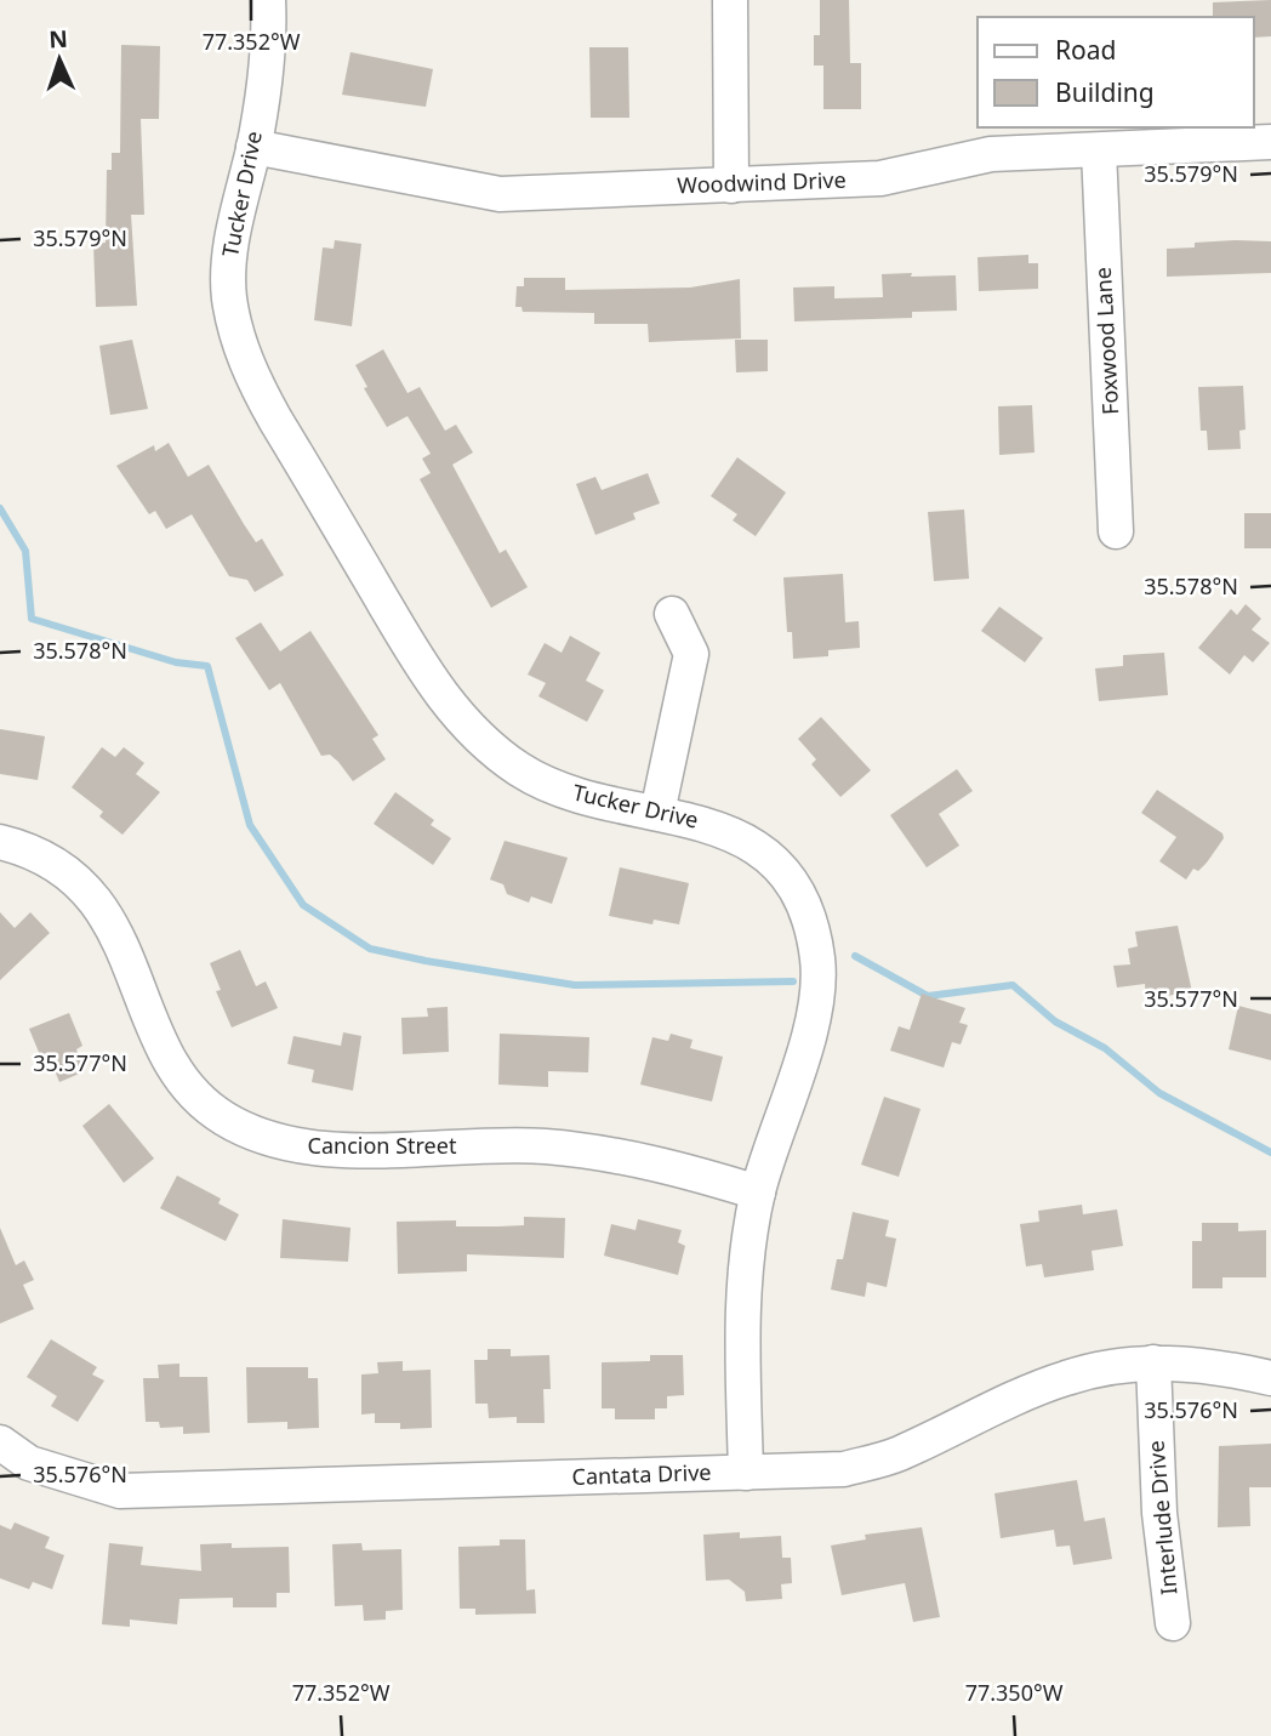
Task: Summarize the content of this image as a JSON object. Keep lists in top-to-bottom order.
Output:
{
  "streets": {
    "street": [
      "Woodwind Drive",
      "Tucker Drive",
      "Foxwood Lane",
      "Cancion Street",
      "Cantata Drive",
      "Interlude Drive"
    ]
  },
  "crossings": [
    ["Woodwind Drive", "Tucker Drive"],
    ["Woodwind Drive", "Foxwood Lane"],
    ["Tucker Drive", "Cancion Street"],
    ["Tucker Drive", "Cantata Drive"],
    ["Cantata Drive", "Interlude Drive"]
  ],
  "legend": ["Road", "Building"],
  "north": "top",
  "coordinates": [
    "77.352°W",
    "35.579°N",
    "35.578°N",
    "35.577°N",
    "35.576°N",
    "77.350°W"
  ]
}
